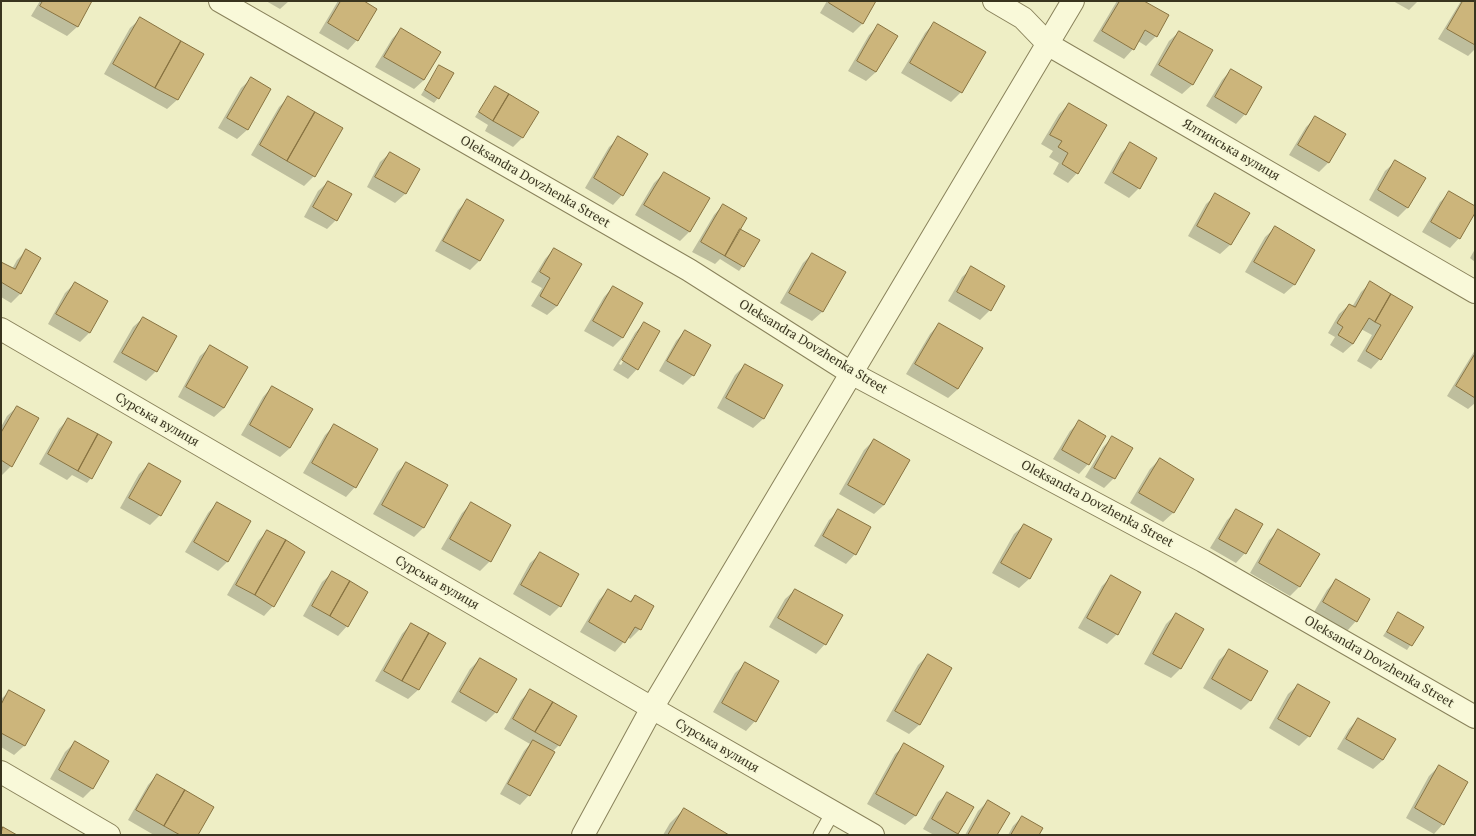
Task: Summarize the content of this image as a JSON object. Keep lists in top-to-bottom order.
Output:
{
  "streets": {
    "street": ["Ялтинська вулиця", "Oleksandra Dovzhenka Street", "Сурська вулиця"]
  }
}
